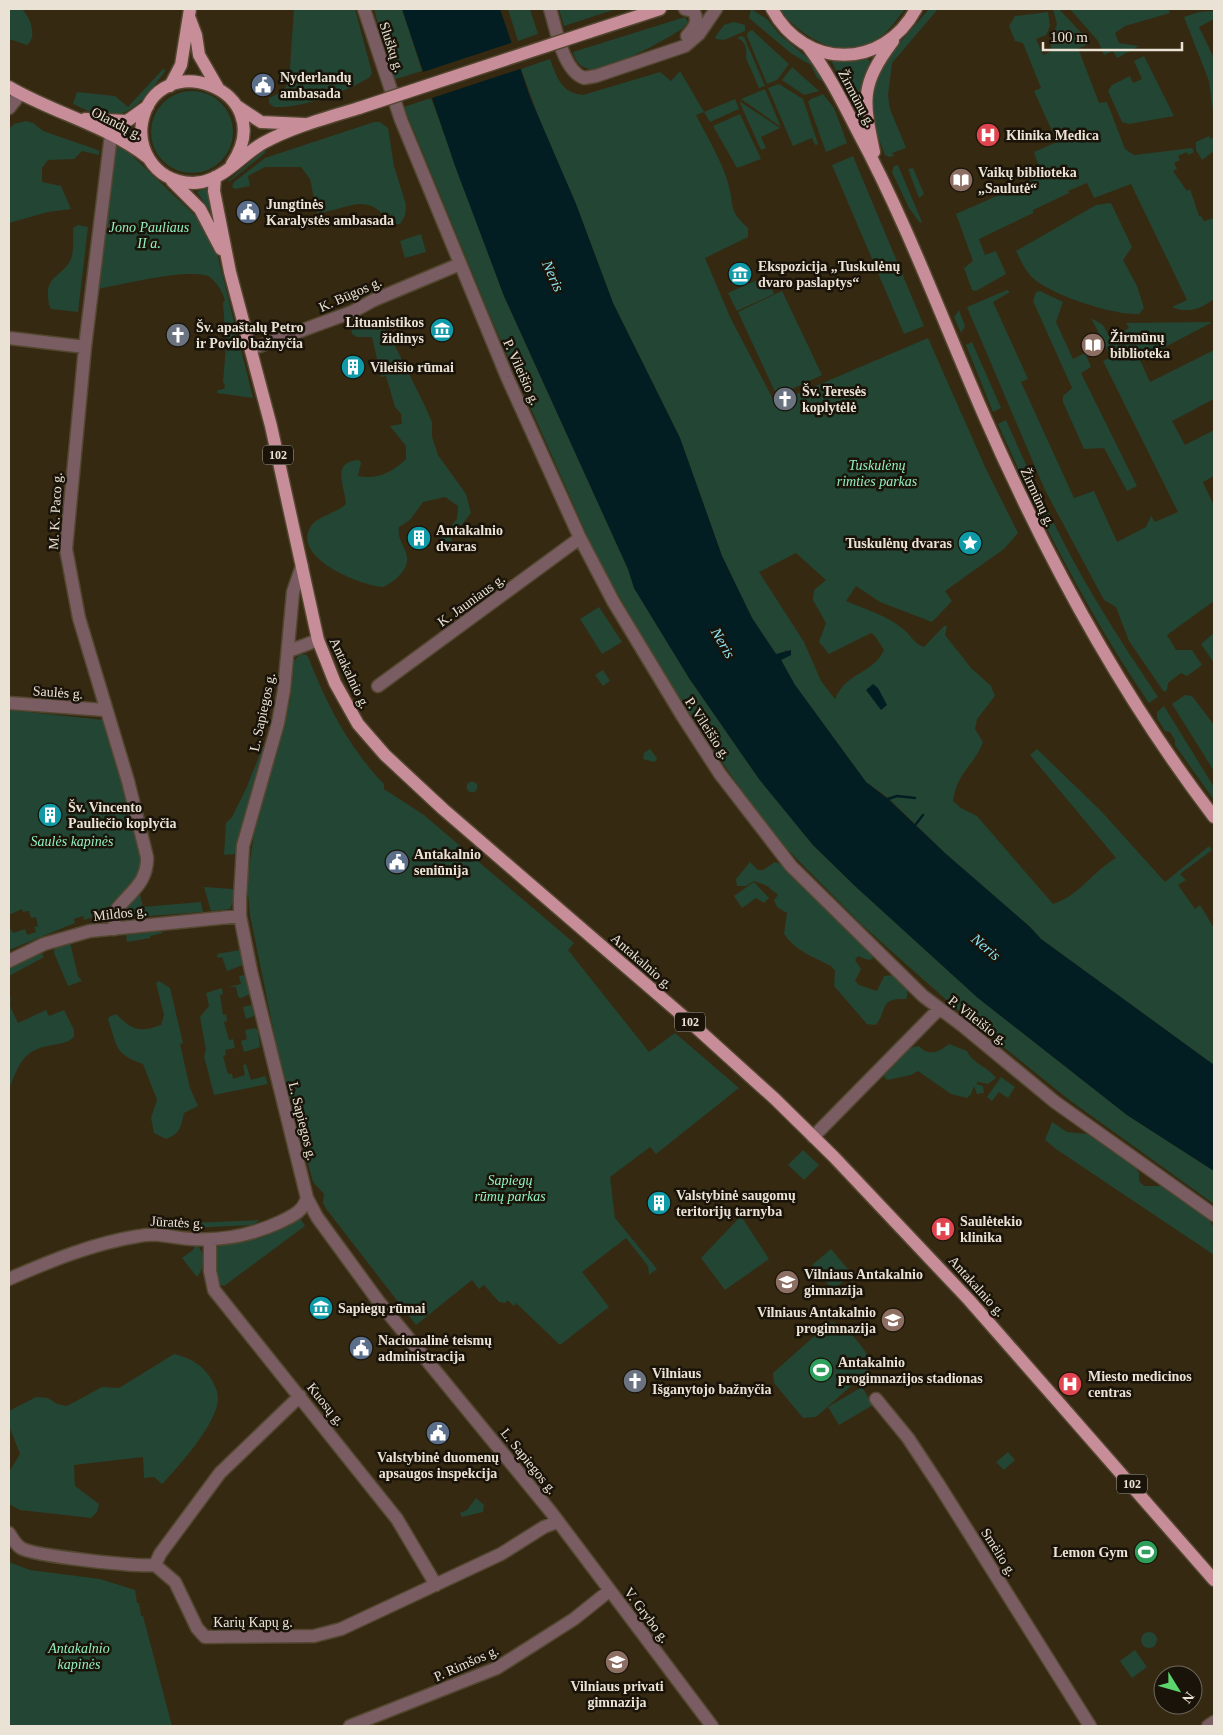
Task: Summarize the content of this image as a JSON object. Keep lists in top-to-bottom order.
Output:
{
  "streets": {
    "main road": [
      "Žirmūnų g.",
      "Olandų g.",
      "102",
      "Antakalnio g."
    ],
    "street": [
      "Sluškų g.",
      "K. Būgos g.",
      "P. Vileišio g.",
      "M. K. Paco g.",
      "K. Jauniaus g.",
      "Saulės g.",
      "L. Sapiegos g.",
      "Mildos g.",
      "Jūratės g.",
      "Kuosų g.",
      "Smėlio g.",
      "V. Grybo g.",
      "Karių Kapų g.",
      "P. Rimšos g."
    ]
  },
  "crossings": [
    ["Sluškų g.", "P. Vileišio g."],
    ["Olandų g.", "M. K. Paco g."],
    ["Olandų g.", "Antakalnio g."],
    ["K. Būgos g.", "P. Vileišio g."],
    ["K. Būgos g.", "Antakalnio g."],
    ["P. Vileišio g.", "K. Jauniaus g."],
    ["M. K. Paco g.", "Saulės g."],
    ["M. K. Paco g.", "Mildos g."],
    ["Antakalnio g.", "L. Sapiegos g."],
    ["L. Sapiegos g.", "Mildos g."],
    ["L. Sapiegos g.", "Jūratės g."],
    ["L. Sapiegos g.", "V. Grybo g."],
    ["L. Sapiegos g.", "Karių Kapų g."],
    ["Jūratės g.", "Kuosų g."],
    ["Kuosų g.", "Karių Kapų g."],
    ["V. Grybo g.", "Karių Kapų g."],
    ["V. Grybo g.", "P. Rimšos g."]
  ],
  "water": ["Neris"],
  "parks": [
    "Jono Pauliaus II a.",
    "Tuskulėnų rimties parkas",
    "Saulės kapinės",
    "Sapiegų rūmų parkas",
    "Antakalnio kapinės"
  ],
  "places": {
    "public building": [
      "Nyderlandų ambasada",
      "Jungtinės Karalystės ambasada",
      "Antakalnio seniūnija",
      "Nacionalinė teismų administracija",
      "Valstybinė duomenų apsaugos inspekcija"
    ],
    "hospital": ["Klinika Medica", "Saulėtekio klinika", "Miesto medicinos centras"],
    "library": ["Vaikų biblioteka „Saulutė“", "Žirmūnų biblioteka"],
    "museum": ["Ekspozicija „Tuskulėnų dvaro paslaptys“", "Lituanistikos židinys", "Sapiegų rūmai"],
    "church": ["Šv. apaštalų Petro ir Povilo bažnyčia", "Šv. Teresės koplytėlė", "Vilniaus Išganytojo bažnyčia"],
    "building": [
      "Vileišio rūmai",
      "Antakalnio dvaras",
      "Šv. Vincento Pauliečio koplyčia",
      "Valstybinė saugomų teritorijų tarnyba"
    ],
    "place": ["Tuskulėnų dvaras"],
    "school or university": ["Vilniaus Antakalnio gimnazija", "Vilniaus Antakalnio progimnazija", "Vilniaus privati gimnazija"],
    "sports": ["Antakalnio progimnazijos stadionas", "Lemon Gym"]
  },
  "scale_bar": "100 m",
  "north": "bottom right"
}
